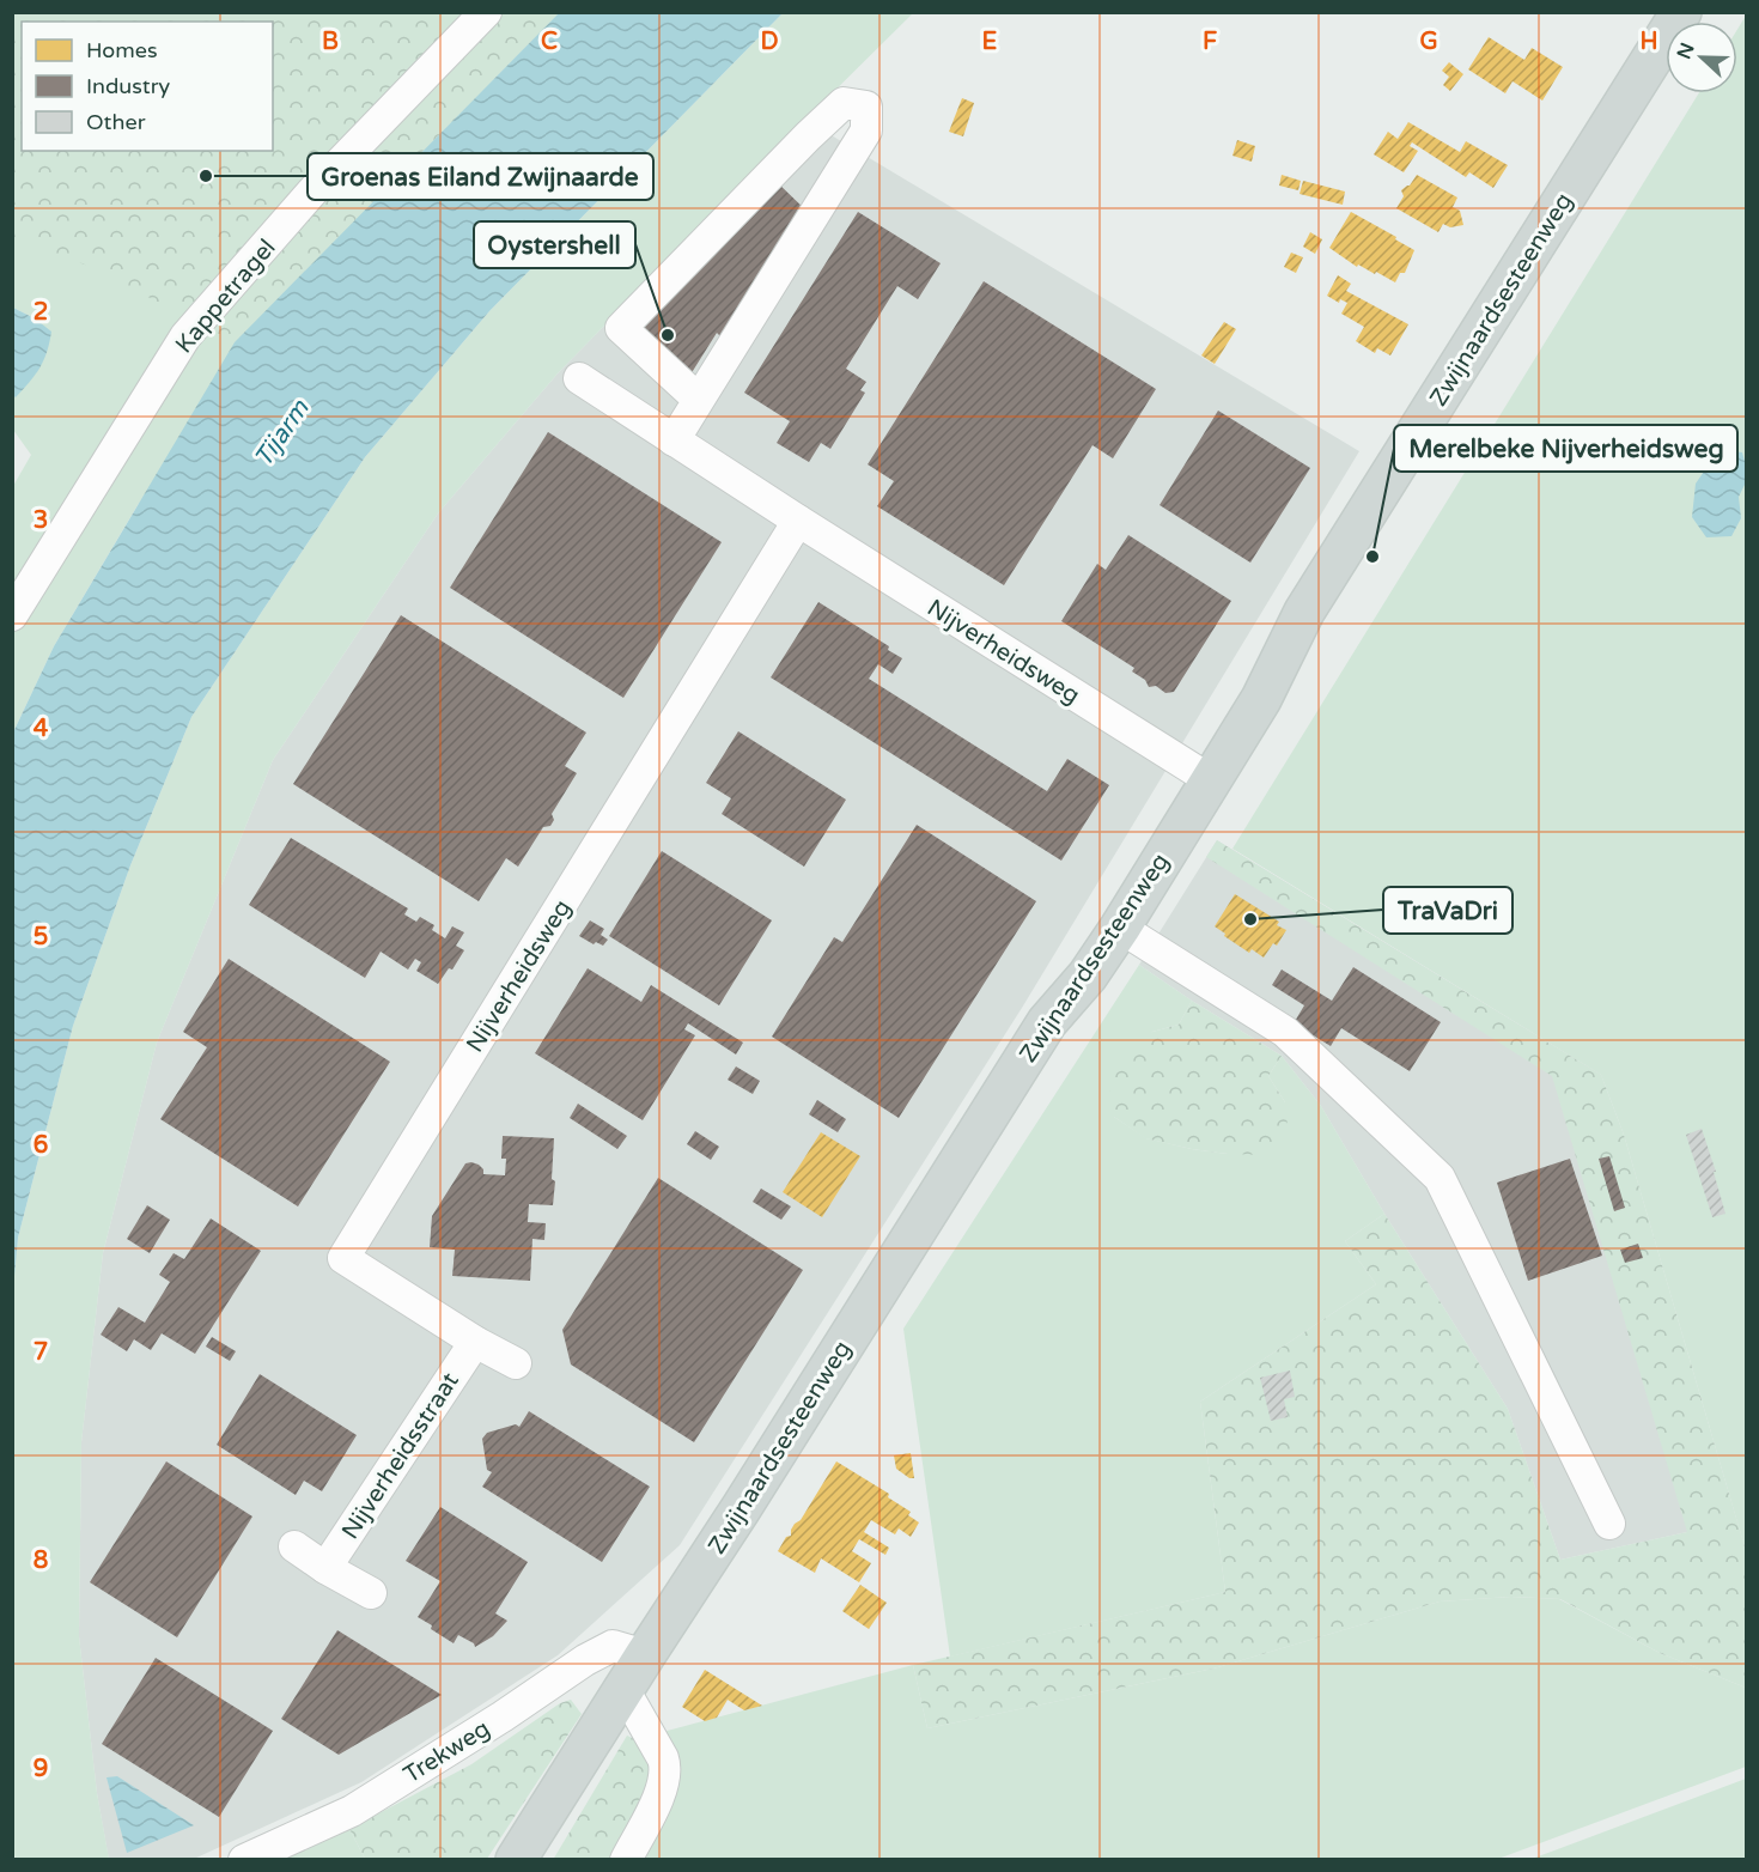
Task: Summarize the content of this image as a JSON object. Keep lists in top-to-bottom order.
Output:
{
  "streets": {
    "main road": ["Zwijnaardsesteenweg"],
    "street": [
      "Kappetragel",
      "Nijverheidsweg",
      "Nijverheidsstraat",
      "Trekweg"
    ]
  },
  "crossings": [
    ["Zwijnaardsesteenweg", "Nijverheidsweg"],
    ["Zwijnaardsesteenweg", "Trekweg"],
    ["Nijverheidsweg", "Nijverheidsstraat"]
  ],
  "water": ["Tijarm"],
  "places": [
    "Groenas Eiland Zwijnaarde",
    "Oystershell",
    "Merelbeke Nijverheidsweg",
    "TraVaDri"
  ],
  "legend": ["Homes", "Industry", "Other"],
  "north": "left",
  "grid": {
    "columns": [
      "B",
      "C",
      "D",
      "E",
      "F",
      "G",
      "H"
    ],
    "rows": [
      "2",
      "3",
      "4",
      "5",
      "6",
      "7",
      "8",
      "9"
    ]
  }
}
